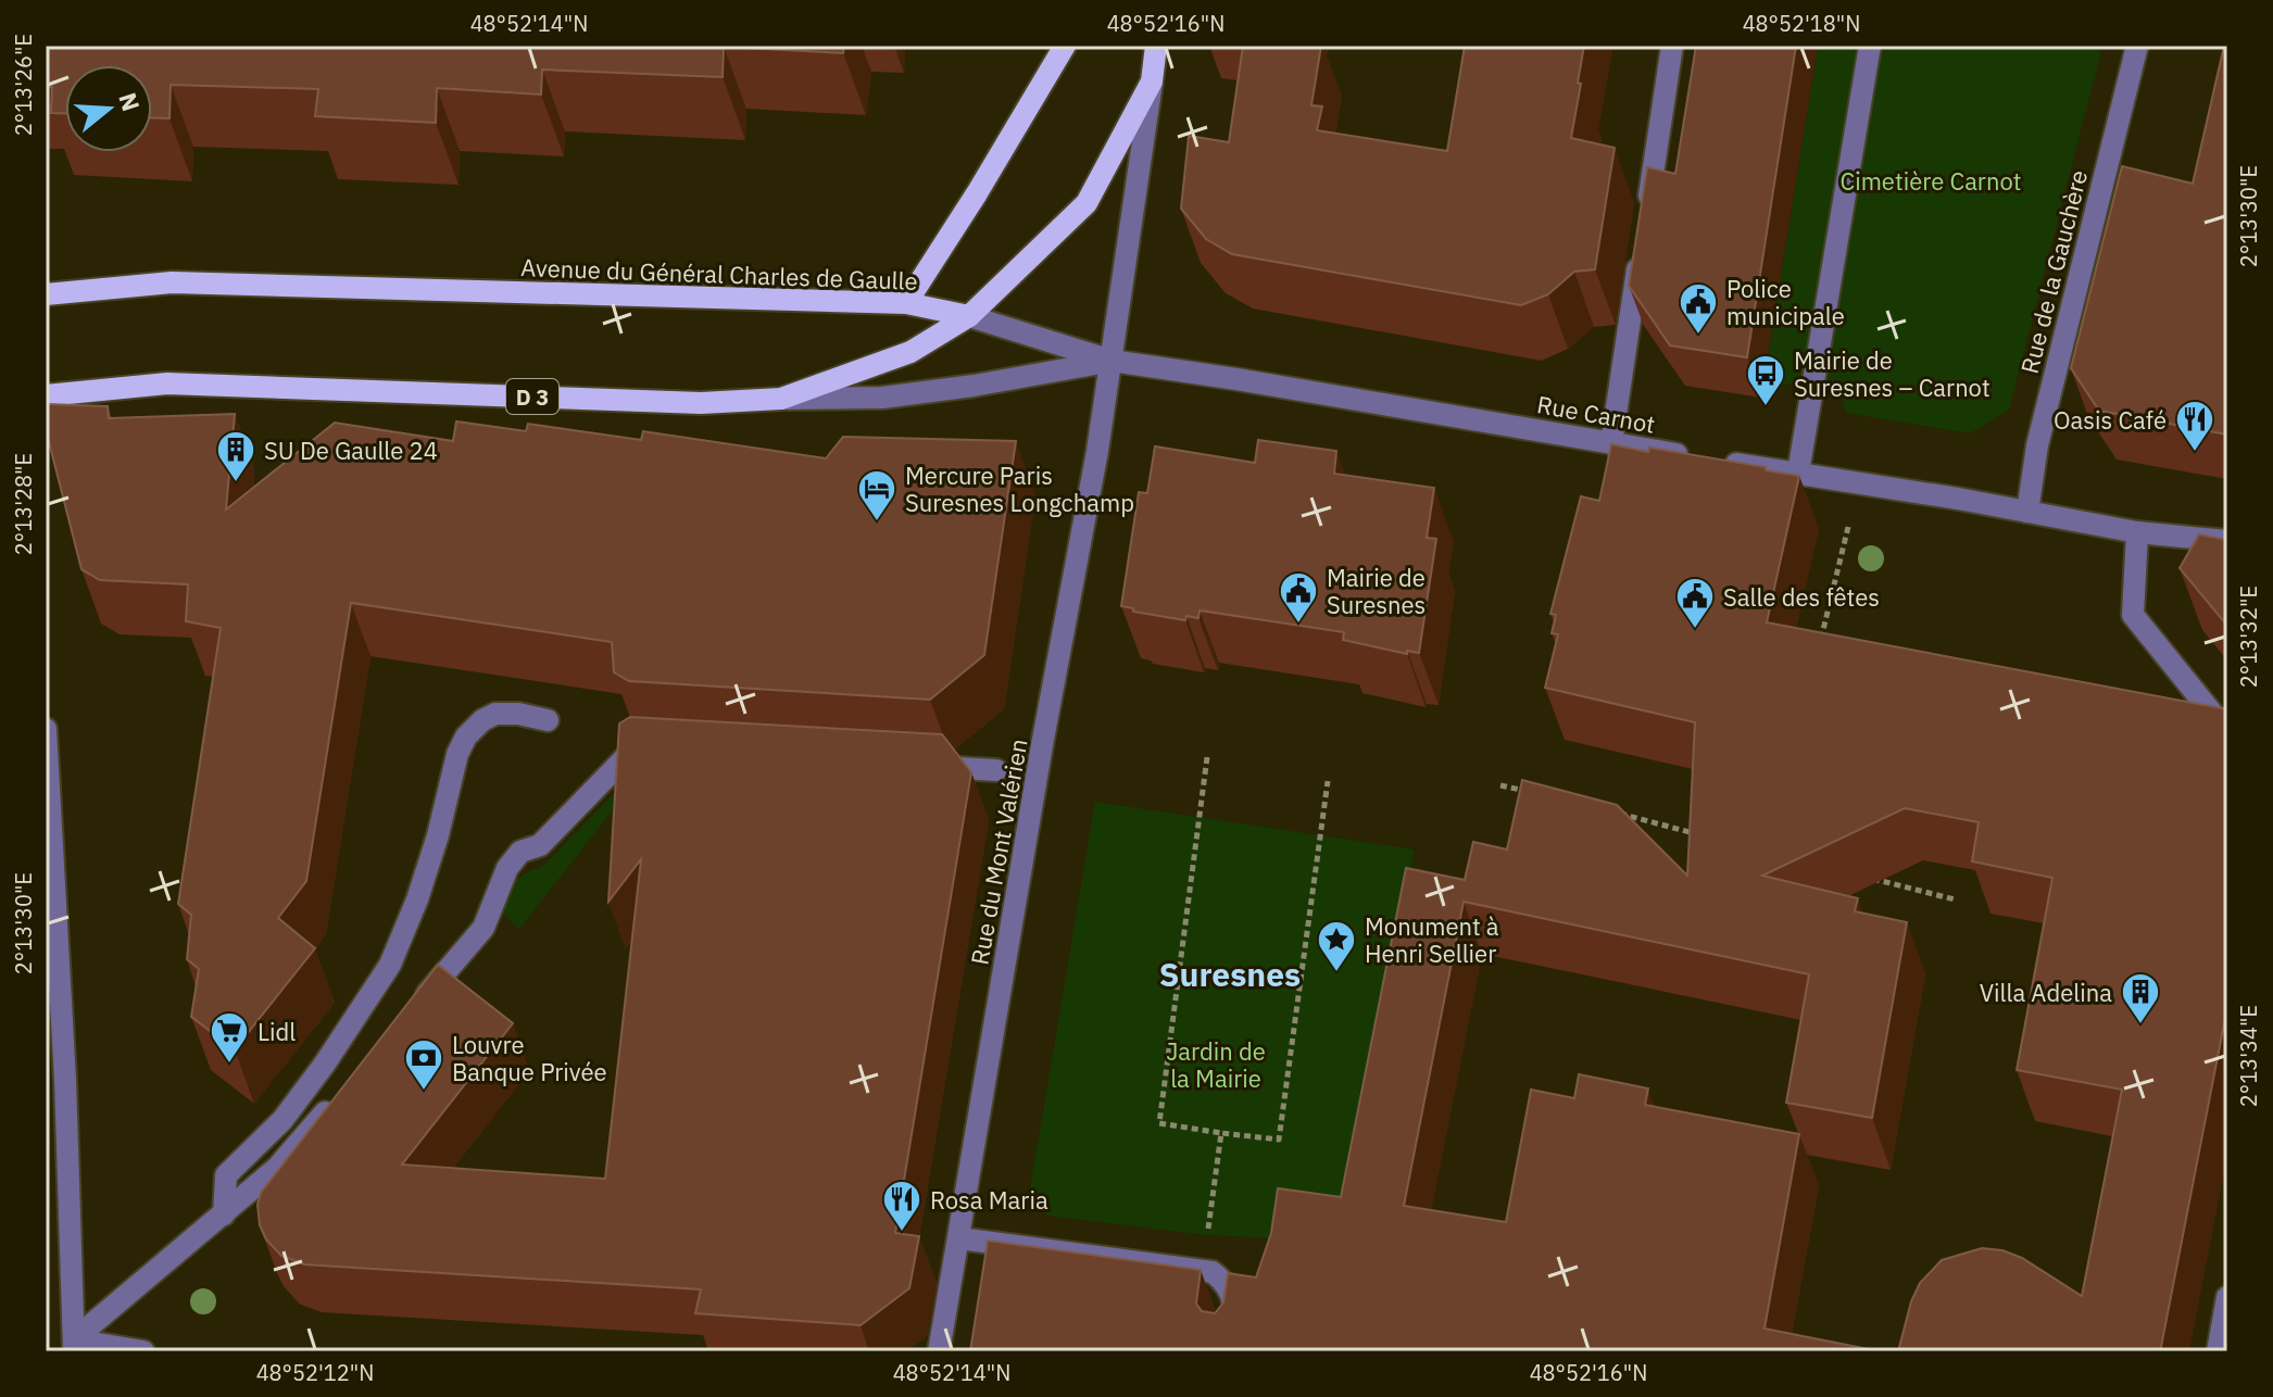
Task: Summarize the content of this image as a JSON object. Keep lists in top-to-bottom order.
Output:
{
  "streets": {
    "main road": ["Avenue du Général Charles de Gaulle", "D 3"],
    "street": ["Rue de la Gauchère", "Rue Carnot", "Rue du Mont Valérien"]
  },
  "crossings": [
    ["Rue de la Gauchère", "Rue Carnot"],
    ["Avenue du Général Charles de Gaulle", "D 3"],
    ["D 3", "Rue Carnot"],
    ["D 3", "Rue du Mont Valérien"],
    ["Rue Carnot", "Rue du Mont Valérien"]
  ],
  "districts": ["Suresnes"],
  "parks": ["Cimetière Carnot", "Jardin de la Mairie"],
  "places": {
    "public building": ["Police municipale", "Mairie de Suresnes", "Salle des fêtes"],
    "bus stop": ["Mairie de Suresnes – Carnot"],
    "restaurant": ["Oasis Café", "Rosa Maria"],
    "building": ["SU De Gaulle 24", "Villa Adelina"],
    "hotel": ["Mercure Paris Suresnes Longchamp"],
    "place": ["Monument à Henri Sellier"],
    "supermarket": ["Lidl"],
    "bank": ["Louvre Banque Privée"]
  },
  "north": "right",
  "coordinates": [
    "48°52'14\"N",
    "48°52'16\"N",
    "48°52'18\"N",
    "2°13'26\"E",
    "2°13'30\"E",
    "2°13'28\"E",
    "2°13'32\"E",
    "2°13'34\"E",
    "48°52'12\"N"
  ]
}
